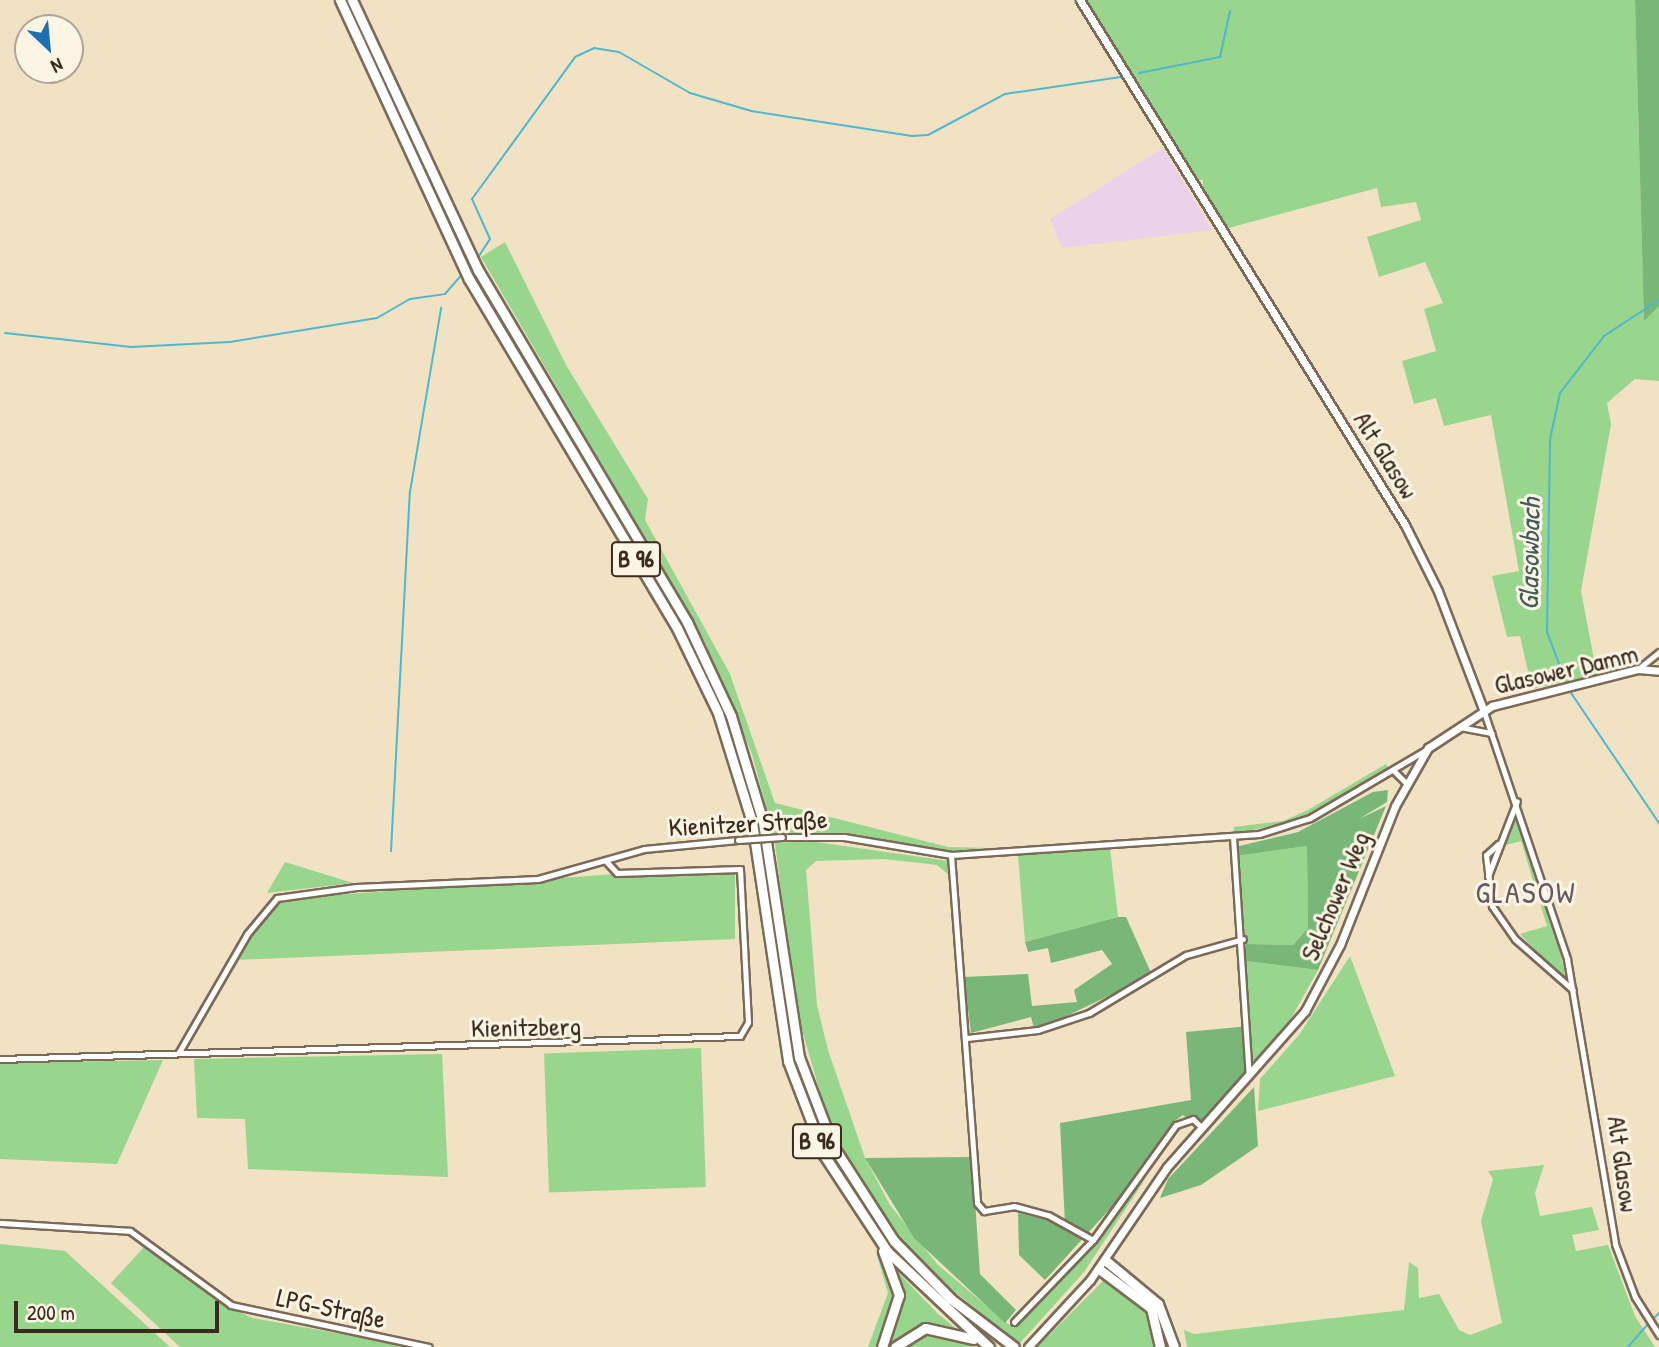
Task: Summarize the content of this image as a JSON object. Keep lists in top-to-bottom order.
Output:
{
  "streets": {
    "highway": ["B 96"],
    "street": [
      "Alt Glasow",
      "Glasower Damm",
      "Kienitzer Straße",
      "Selchower Weg",
      "Kienitzberg",
      "LPG-Straße"
    ]
  },
  "crossings": [
    ["Alt Glasow", "Glasower Damm"],
    ["Alt Glasow", "Selchower Weg"],
    ["Glasower Damm", "Selchower Weg"],
    ["Kienitzer Straße", "Selchower Weg"],
    ["Kienitzer Straße", "Kienitzberg"]
  ],
  "districts": ["GLASOW"],
  "water": ["Glasowbach"],
  "scale_bar": "200 m",
  "north": "bottom right"
}
